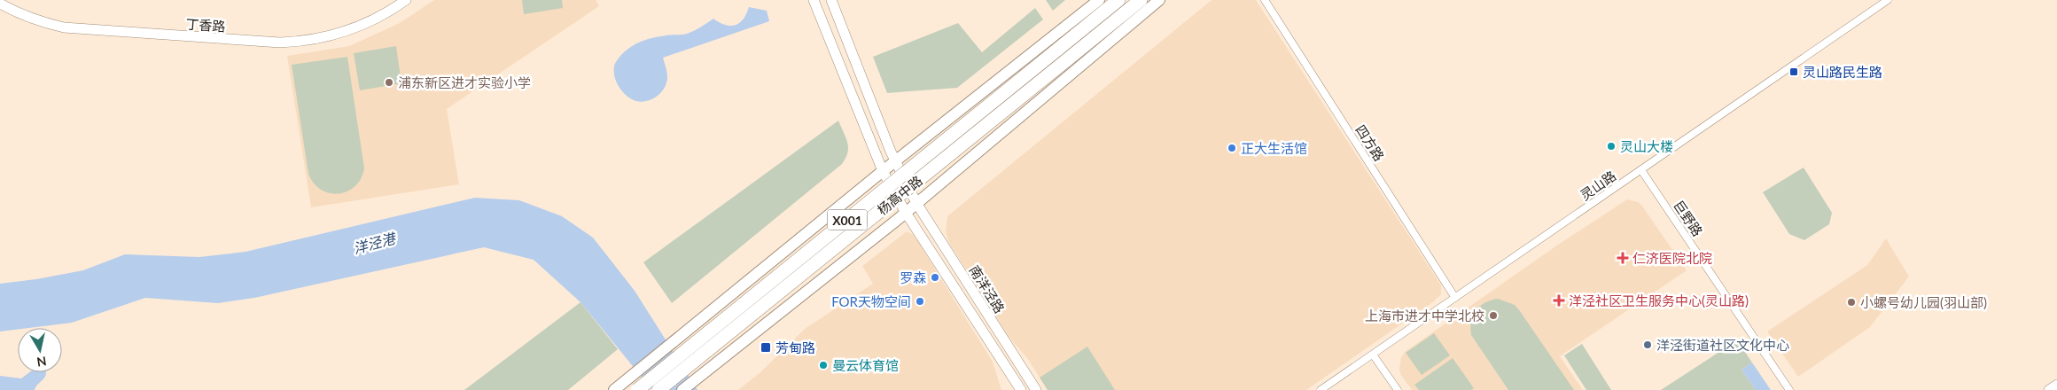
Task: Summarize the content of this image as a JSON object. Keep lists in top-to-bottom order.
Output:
{
  "streets": {
    "highway": ["杨高中路", "X001"],
    "main road": ["丁香路", "南洋泾路"],
    "street": ["四方路", "灵山路", "巨野路"]
  },
  "crossings": [
    ["四方路", "灵山路"],
    ["灵山路", "巨野路"],
    ["杨高中路", "南洋泾路"]
  ],
  "water": ["洋泾港"],
  "places": {
    "transit": ["灵山路民生路", "芳甸路"],
    "other": [
      "浦东新区进才实验小学",
      "灵山大楼",
      "正大生活馆",
      "罗森",
      "FOR天物空间",
      "小螺号幼儿园(羽山部)",
      "上海市进才中学北校",
      "洋泾街道社区文化中心",
      "曼云体育馆"
    ],
    "health": ["仁济医院北院", "洋泾社区卫生服务中心(灵山路)"]
  },
  "north": "bottom"
}
